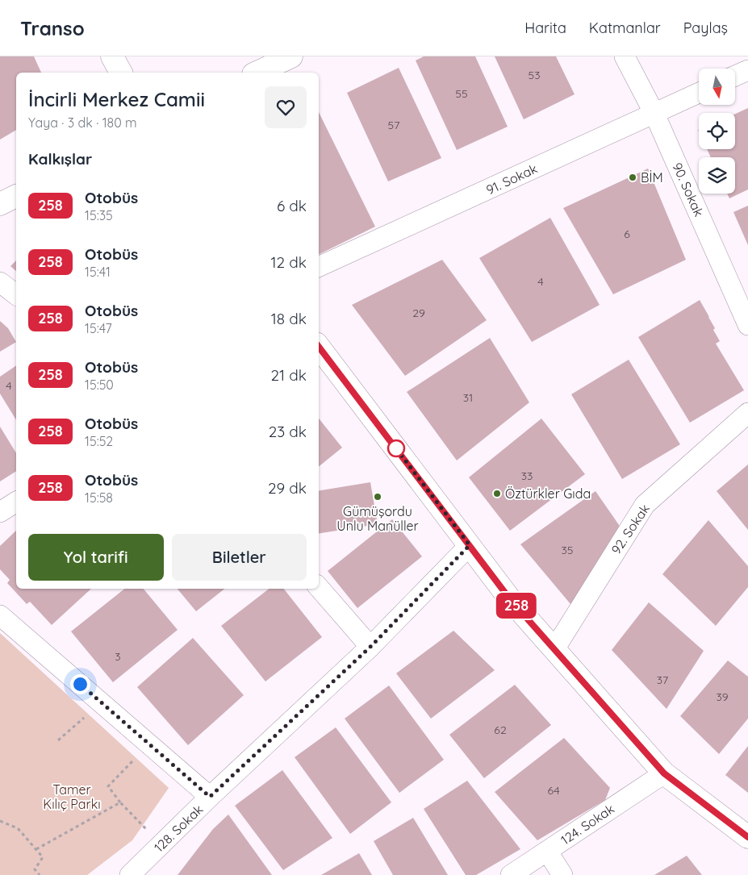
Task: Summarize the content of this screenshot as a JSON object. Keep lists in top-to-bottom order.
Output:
{
  "streets": {
    "street": [
      "91. Sokak",
      "90. Sokak",
      "92. Sokak",
      "124. Sokak",
      "128. Sokak"
    ]
  },
  "crossings": [
    ["91. Sokak", "90. Sokak"]
  ],
  "parks": ["Tamer Kılıç Parkı"],
  "places": ["BİM", "Öztürkler Gıda", "Gümüşordu Unlu Manüller"],
  "lines": ["bus line 258"],
  "house_numbers": [
    "53",
    "55",
    "57",
    "6",
    "4",
    "29",
    "4",
    "31",
    "33",
    "35",
    "3",
    "37",
    "39",
    "62",
    "64"
  ],
  "north": "bottom",
  "page": {
    "header": "Transo",
    "nav": ["Harita", "Katmanlar", "Paylaş"],
    "on_map": "258",
    "heading": [
      ["İncirli Merkez Camii", "Yaya · 3 dk · 180 m"],
      "Kalkışlar"
    ],
    "list": [
      {
        "mark": "258",
        "name": "Otobüs",
        "note": "15:35",
        "value": "6 dk"
      },
      {
        "mark": "258",
        "name": "Otobüs",
        "note": "15:41",
        "value": "12 dk"
      },
      {
        "mark": "258",
        "name": "Otobüs",
        "note": "15:47",
        "value": "18 dk"
      },
      {
        "mark": "258",
        "name": "Otobüs",
        "note": "15:50",
        "value": "21 dk"
      },
      {
        "mark": "258",
        "name": "Otobüs",
        "note": "15:52",
        "value": "23 dk"
      },
      {
        "mark": "258",
        "name": "Otobüs",
        "note": "15:58",
        "value": "29 dk"
      }
    ],
    "buttons": ["Yol tarifi", "Biletler"]
  }
}
